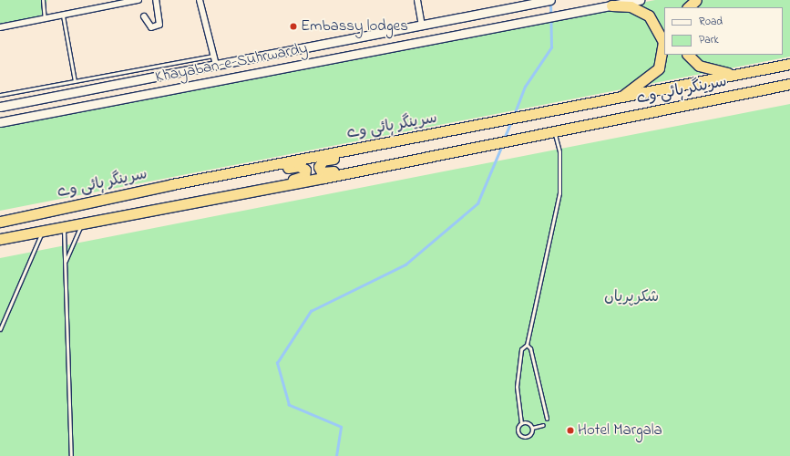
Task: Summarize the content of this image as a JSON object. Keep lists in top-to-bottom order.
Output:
{
  "streets": {
    "highway": ["سرینگر ہائی وے"],
    "main road": ["Khayaban-e-Suhrwardy"]
  },
  "parks": ["شکرپریاں"],
  "places": ["Embassy lodges", "Hotel Margala"],
  "legend": ["Road", "Park"]
}
